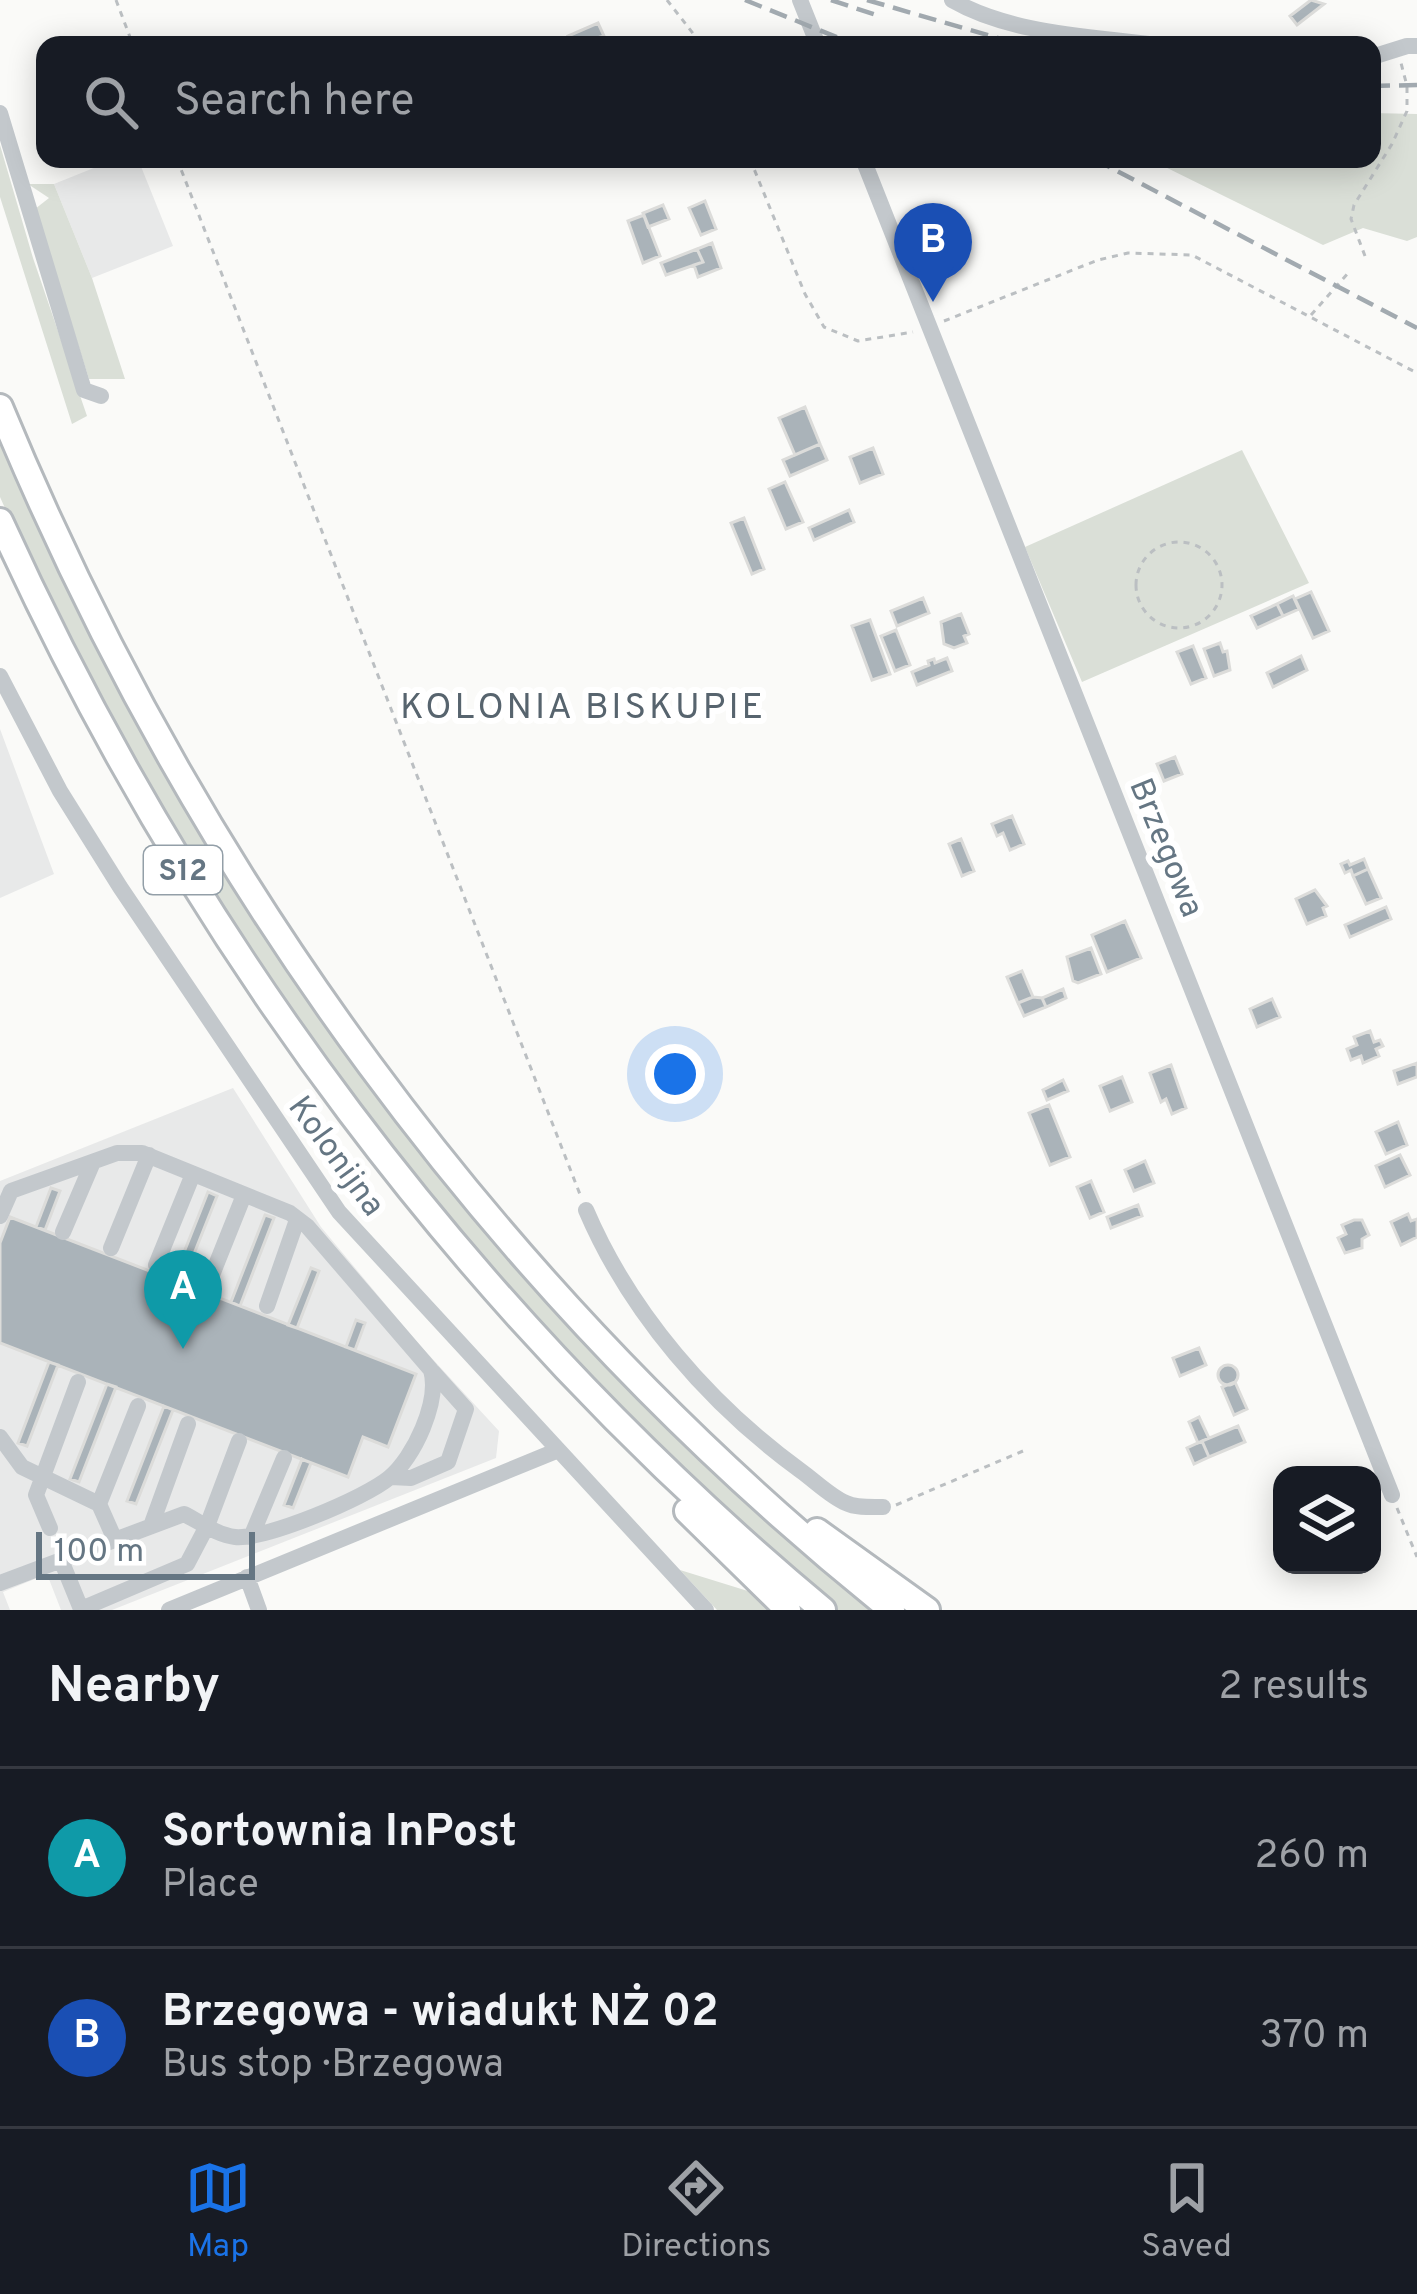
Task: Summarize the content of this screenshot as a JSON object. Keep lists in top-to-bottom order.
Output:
{
  "streets": {
    "highway": ["S12"],
    "street": ["Brzegowa", "Kolonijna"]
  },
  "districts": ["KOLONIA BISKUPIE"],
  "scale_bar": "100 m",
  "page": {
    "search": "Search here",
    "pins": ["B", "A"],
    "scale": "100 m",
    "heading": ["Nearby", "2 results"],
    "list": [
      {
        "mark": "A",
        "name": "Sortownia InPost",
        "note": "Place",
        "value": "260 m"
      },
      {
        "mark": "B",
        "name": "Brzegowa - wiadukt NŻ 02",
        "note": "Bus stop · Brzegowa",
        "value": "370 m"
      }
    ],
    "nav": ["Map", "Directions", "Saved"]
  }
}
